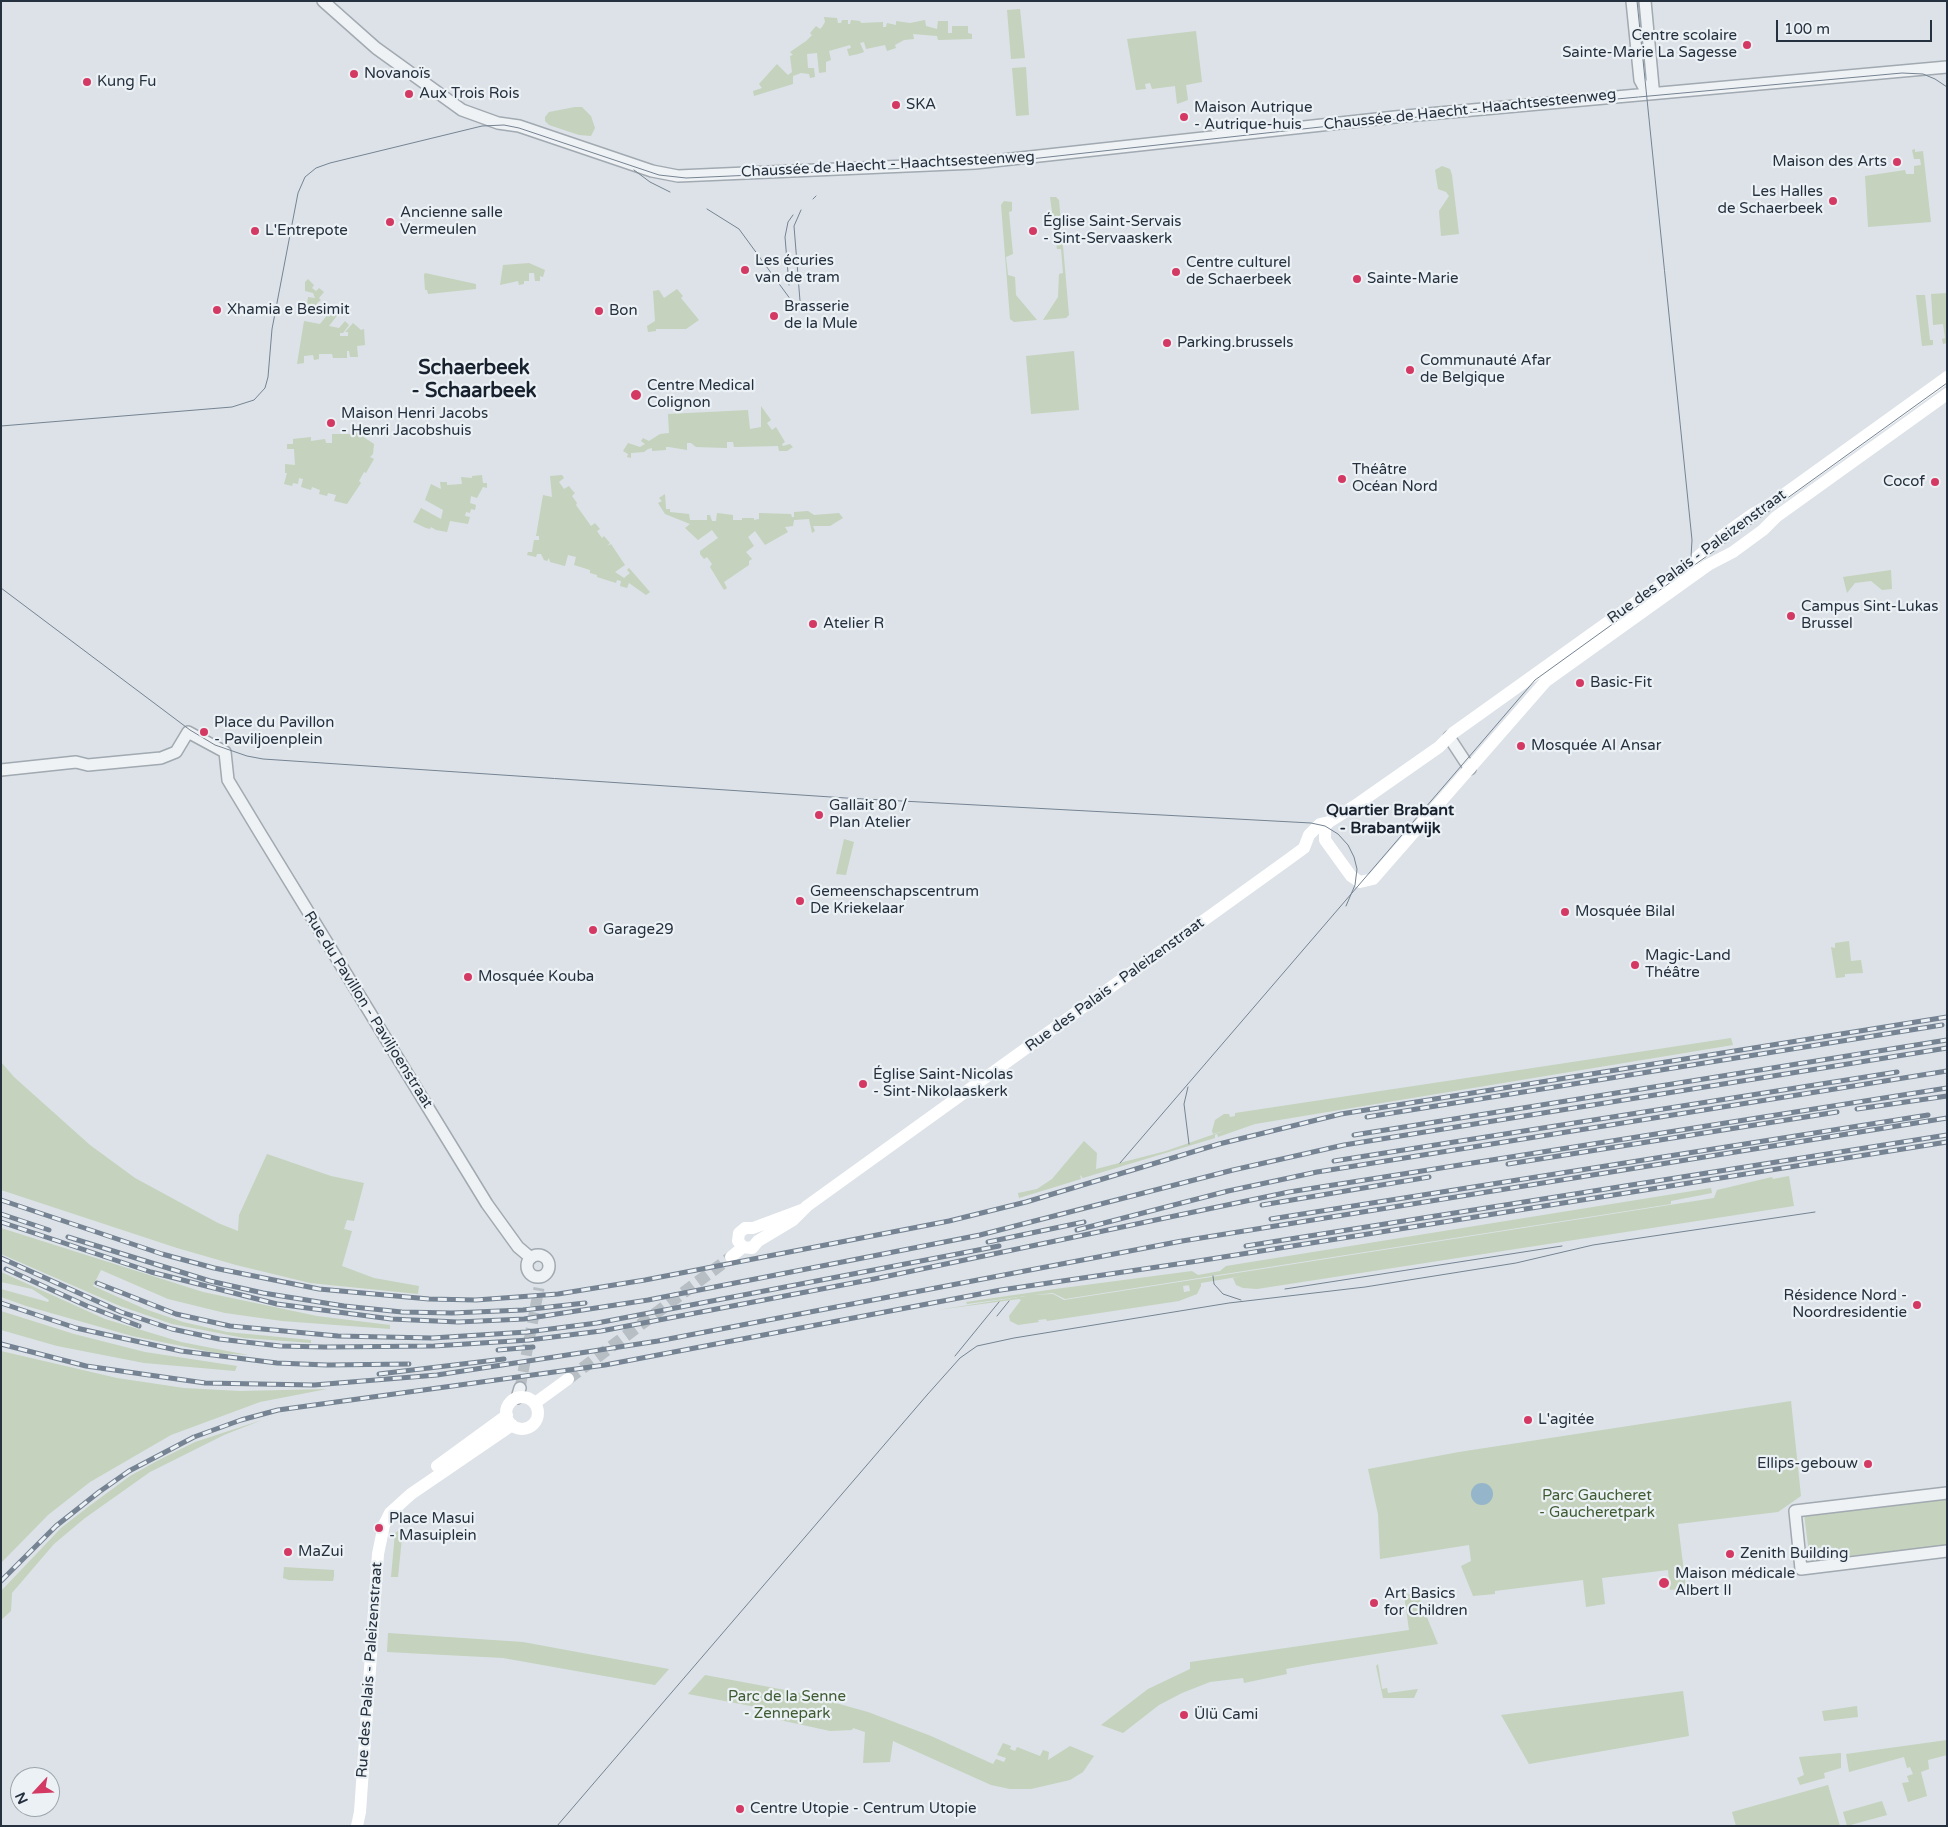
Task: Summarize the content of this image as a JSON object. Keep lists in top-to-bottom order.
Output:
{
  "streets": {
    "main road": ["Rue des Palais - Paleizenstraat"],
    "street": ["Chaussée de Haecht - Haachtsesteenweg", "Rue du Pavillon - Paviljoenstraat"]
  },
  "districts": ["Schaerbeek - Schaarbeek", "Quartier Brabant - Brabantwijk"],
  "parks": ["Parc Gaucheret - Gaucheretpark", "Parc de la Senne - Zennepark"],
  "places": [
    "Centre scolaire Sainte-Marie La Sagesse",
    "Novanoïs",
    "Kung Fu",
    "Aux Trois Rois",
    "SKA",
    "Maison Autrique - Autrique-huis",
    "Maison des Arts",
    "Les Halles de Schaerbeek",
    "Ancienne salle Vermeulen",
    "L'Entrepote",
    "Église Saint-Servais - Sint-Servaaskerk",
    "Les écuries van de tram",
    "Centre culturel de Schaerbeek",
    "Sainte-Marie",
    "Xhamia e Besimit",
    "Bon",
    "Brasserie de la Mule",
    "Parking.brussels",
    "Communauté Afar de Belgique",
    "Centre Medical Colignon",
    "Maison Henri Jacobs - Henri Jacobshuis",
    "Théâtre Océan Nord",
    "Cocof",
    "Campus Sint-Lukas Brussel",
    "Atelier R",
    "Basic-Fit",
    "Place du Pavillon - Paviljoenplein",
    "Mosquée Al Ansar",
    "Gallait 80 / Plan Atelier",
    "Gemeenschapscentrum De Kriekelaar",
    "Mosquée Bilal",
    "Garage29",
    "Magic-Land Théâtre",
    "Mosquée Kouba",
    "Église Saint-Nicolas - Sint-Nikolaaskerk",
    "Résidence Nord - Noordresidentie",
    "L'agitée",
    "Ellips-gebouw",
    "Place Masui - Masuiplein",
    "MaZui",
    "Zenith Building",
    "Maison médicale Albert II",
    "Art Basics for Children",
    "Ülü Cami",
    "Centre Utopie - Centrum Utopie"
  ],
  "scale_bar": "100 m",
  "north": "bottom left"
}
